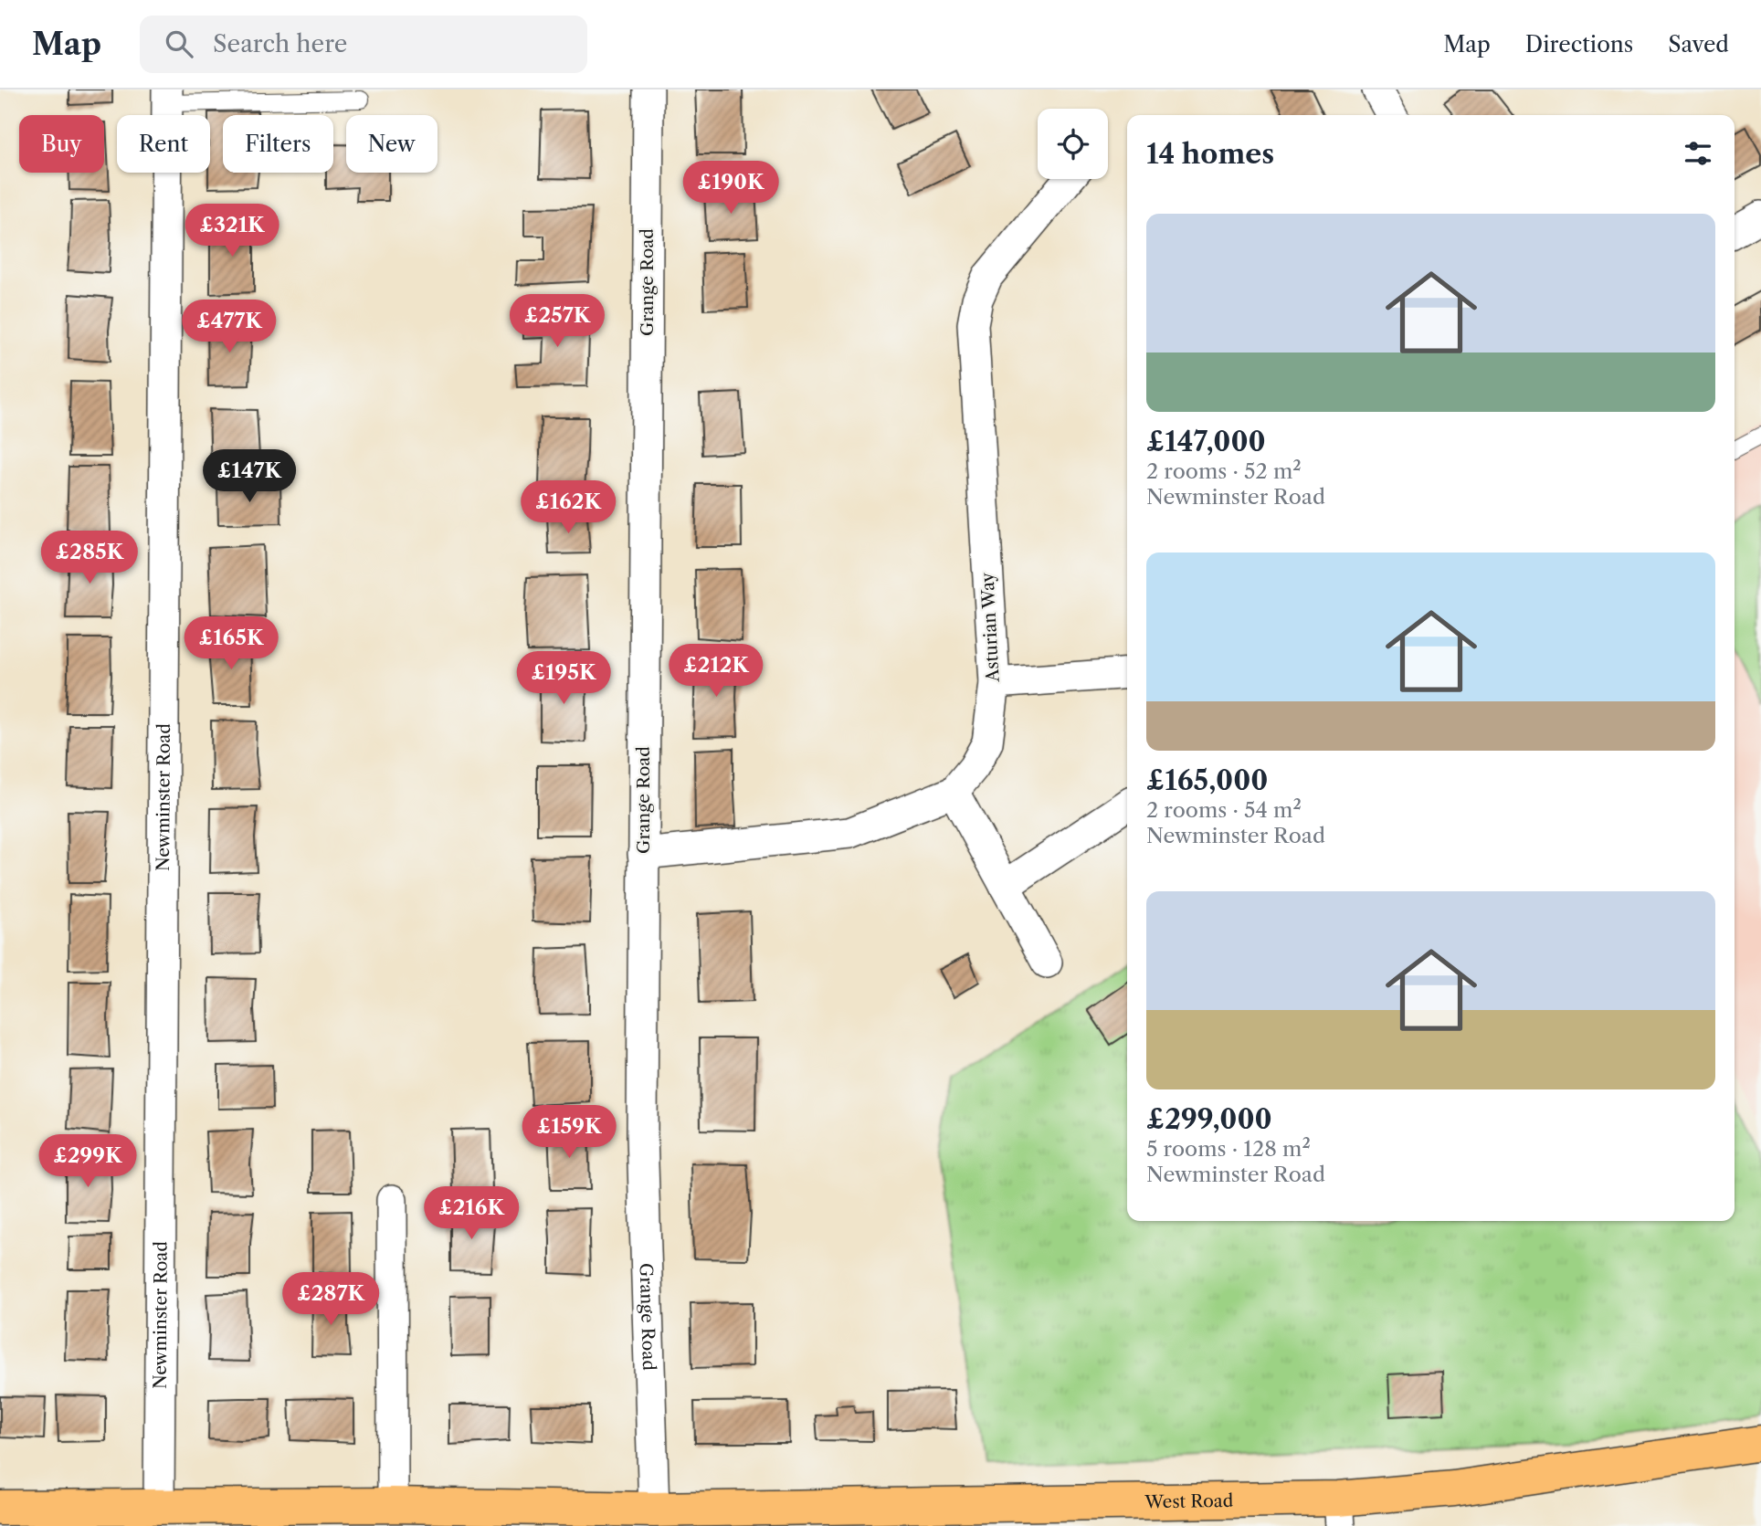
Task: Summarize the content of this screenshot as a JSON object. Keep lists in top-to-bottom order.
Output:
{
  "streets": {
    "main road": ["West Road"],
    "street": ["Grange Road", "Asturian Way", "Newminster Road"]
  },
  "crossings": [
    ["Grange Road", "West Road"],
    ["Newminster Road", "West Road"]
  ],
  "page": {
    "header": "Map",
    "search": "Search here",
    "nav": ["Map", "Directions", "Saved"],
    "chip": [
      "Buy",
      "Rent",
      "Filters",
      "New"
    ],
    "heading": "14 homes",
    "price": [
      "£190K",
      "£321K",
      "£257K",
      "£477K",
      "£147K",
      "£162K",
      "£285K",
      "£165K",
      "£212K",
      "£195K",
      "£159K",
      "£299K",
      "£216K",
      "£287K"
    ],
    "list": [
      {
        "name": "£147,000",
        "note": "2 rooms · 52 m² · Newminster Road"
      },
      {
        "name": "£165,000",
        "note": "2 rooms · 54 m² · Newminster Road"
      },
      {
        "name": "£299,000",
        "note": "5 rooms · 128 m² · Newminster Road"
      }
    ]
  }
}
